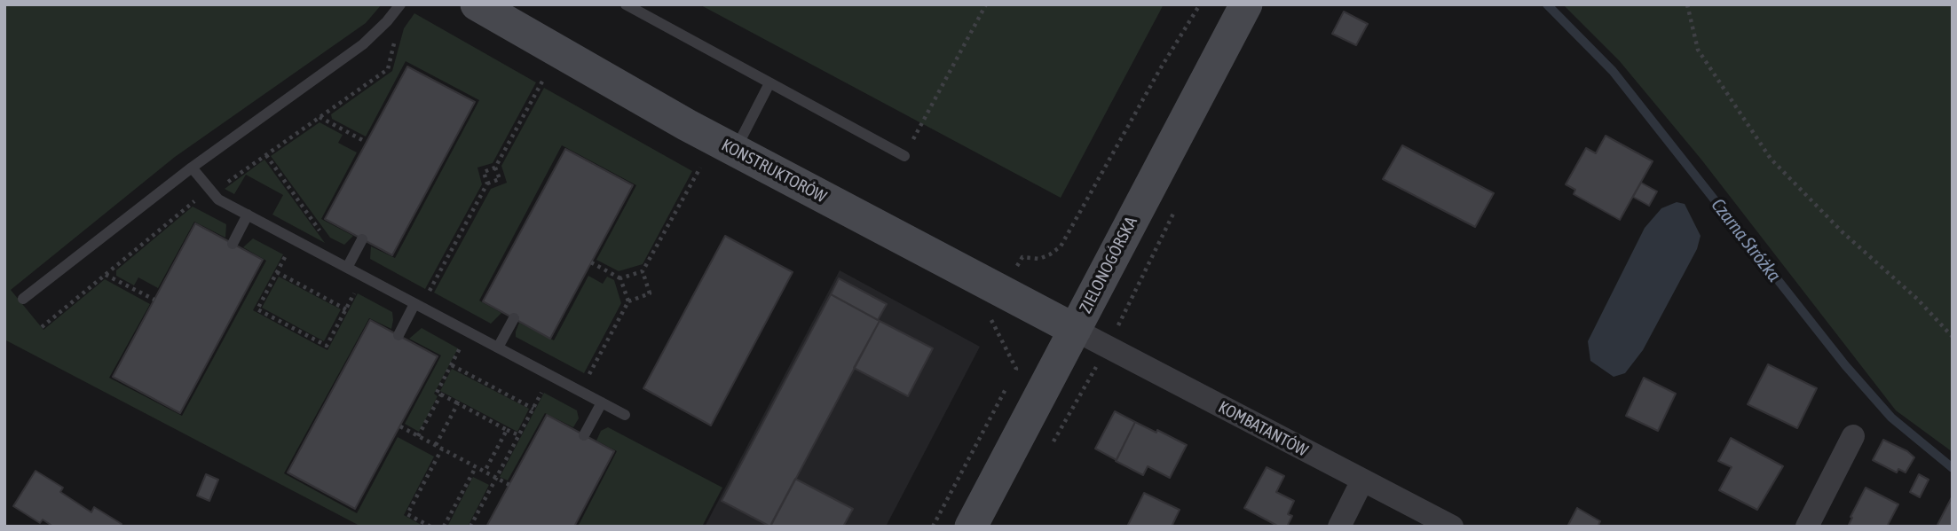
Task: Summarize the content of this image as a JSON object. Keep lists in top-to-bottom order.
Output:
{
  "streets": {
    "street": ["KONSTRUKTORÓW", "ZIELONOGÓRSKA", "KOMBATANTÓW"]
  },
  "crossings": [
    ["KONSTRUKTORÓW", "ZIELONOGÓRSKA"],
    ["KONSTRUKTORÓW", "KOMBATANTÓW"],
    ["ZIELONOGÓRSKA", "KOMBATANTÓW"]
  ],
  "water": ["Czarna Stróżka"]
}
